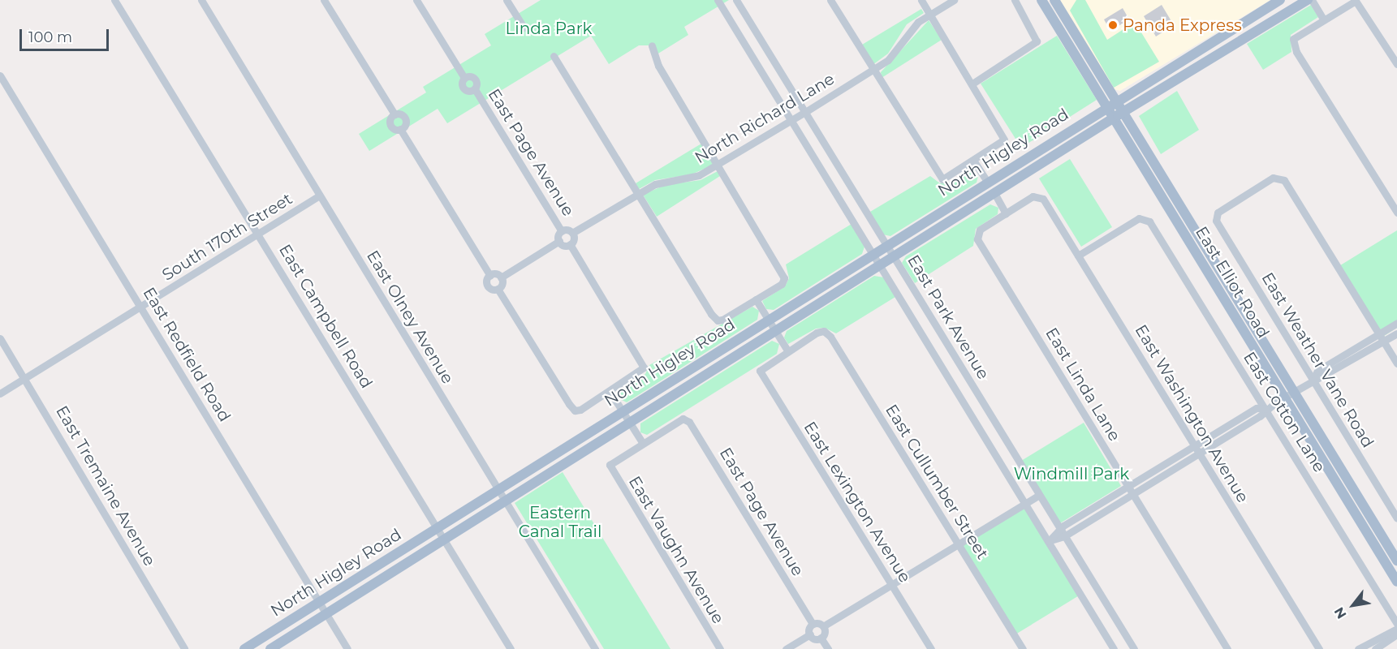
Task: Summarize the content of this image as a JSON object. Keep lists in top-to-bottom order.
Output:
{
  "streets": {
    "main road": ["North Higley Road", "East Elliot Road"],
    "street": [
      "North Richard Lane",
      "East Page Avenue",
      "South 170th Street",
      "East Campbell Road",
      "East Olney Avenue",
      "East Park Avenue",
      "East Redfield Road",
      "East Weather Vane Road",
      "East Linda Lane",
      "East Cotton Lane",
      "East Washington Avenue",
      "East Cullumber Street",
      "East Tremaine Avenue",
      "East Lexington Avenue",
      "East Vaughn Avenue"
    ]
  },
  "crossings": [
    ["North Richard Lane", "East Park Avenue"],
    ["East Page Avenue", "East Vaughn Avenue"],
    ["North Higley Road", "East Elliot Road"],
    ["North Higley Road", "East Campbell Road"],
    ["North Higley Road", "East Olney Avenue"],
    ["North Higley Road", "East Park Avenue"],
    ["North Higley Road", "East Redfield Road"],
    ["South 170th Street", "East Campbell Road"],
    ["South 170th Street", "East Olney Avenue"],
    ["South 170th Street", "East Redfield Road"],
    ["South 170th Street", "East Tremaine Avenue"],
    ["East Linda Lane", "East Washington Avenue"],
    ["East Cotton Lane", "East Washington Avenue"],
    ["East Cullumber Street", "East Lexington Avenue"]
  ],
  "parks": ["Linda Park", "Windmill Park", "Eastern Canal Trail"],
  "places": ["Panda Express"],
  "scale_bar": "100 m",
  "north": "bottom left"
}
